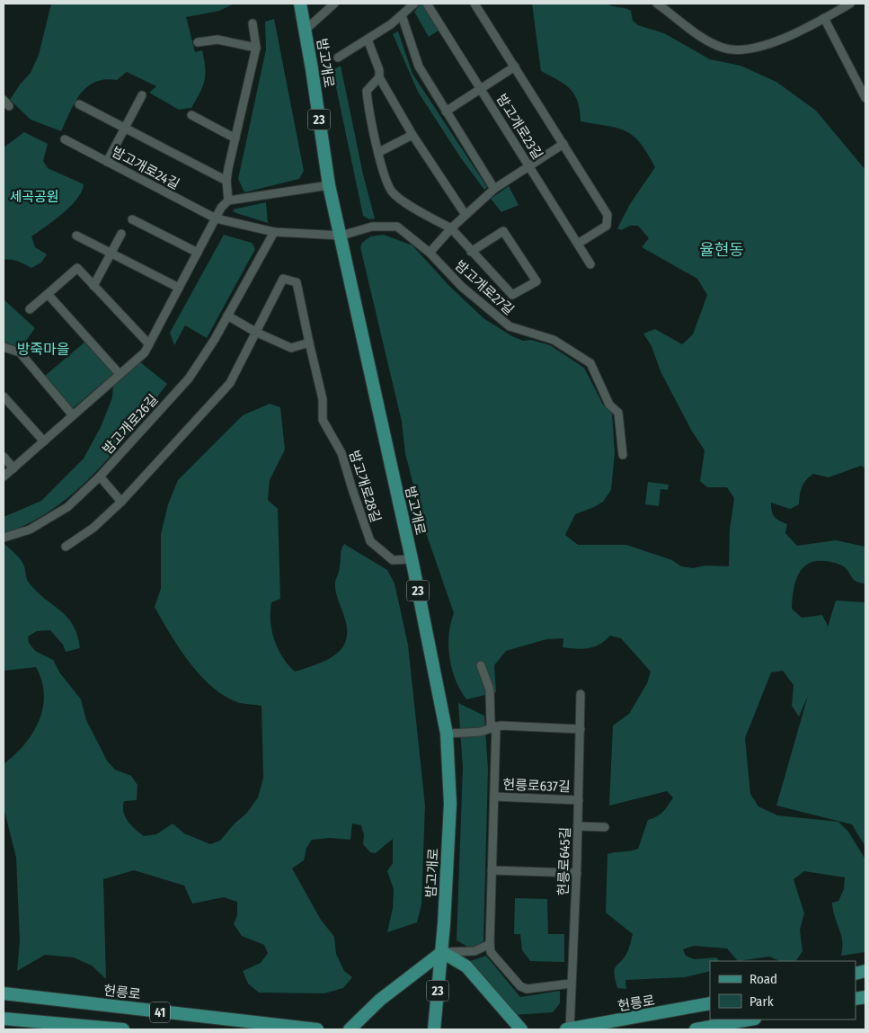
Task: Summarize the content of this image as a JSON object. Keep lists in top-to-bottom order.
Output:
{
  "streets": {
    "main road": [
      "밤고개로",
      "23",
      "헌릉로",
      "41"
    ],
    "street": [
      "밤고개로23길",
      "밤고개로24길",
      "밤고개로27길",
      "밤고개로26길",
      "밤고개로28길",
      "헌릉로637길",
      "헌릉로645길"
    ]
  },
  "crossings": [
    ["밤고개로", "밤고개로27길"],
    ["밤고개로", "밤고개로28길"],
    ["밤고개로24길", "밤고개로26길"],
    ["헌릉로637길", "헌릉로645길"],
    ["헌릉로645길", "헌릉로"]
  ],
  "districts": ["율현동", "방죽마을"],
  "parks": ["세곡공원"],
  "legend": ["Road", "Park"]
}
